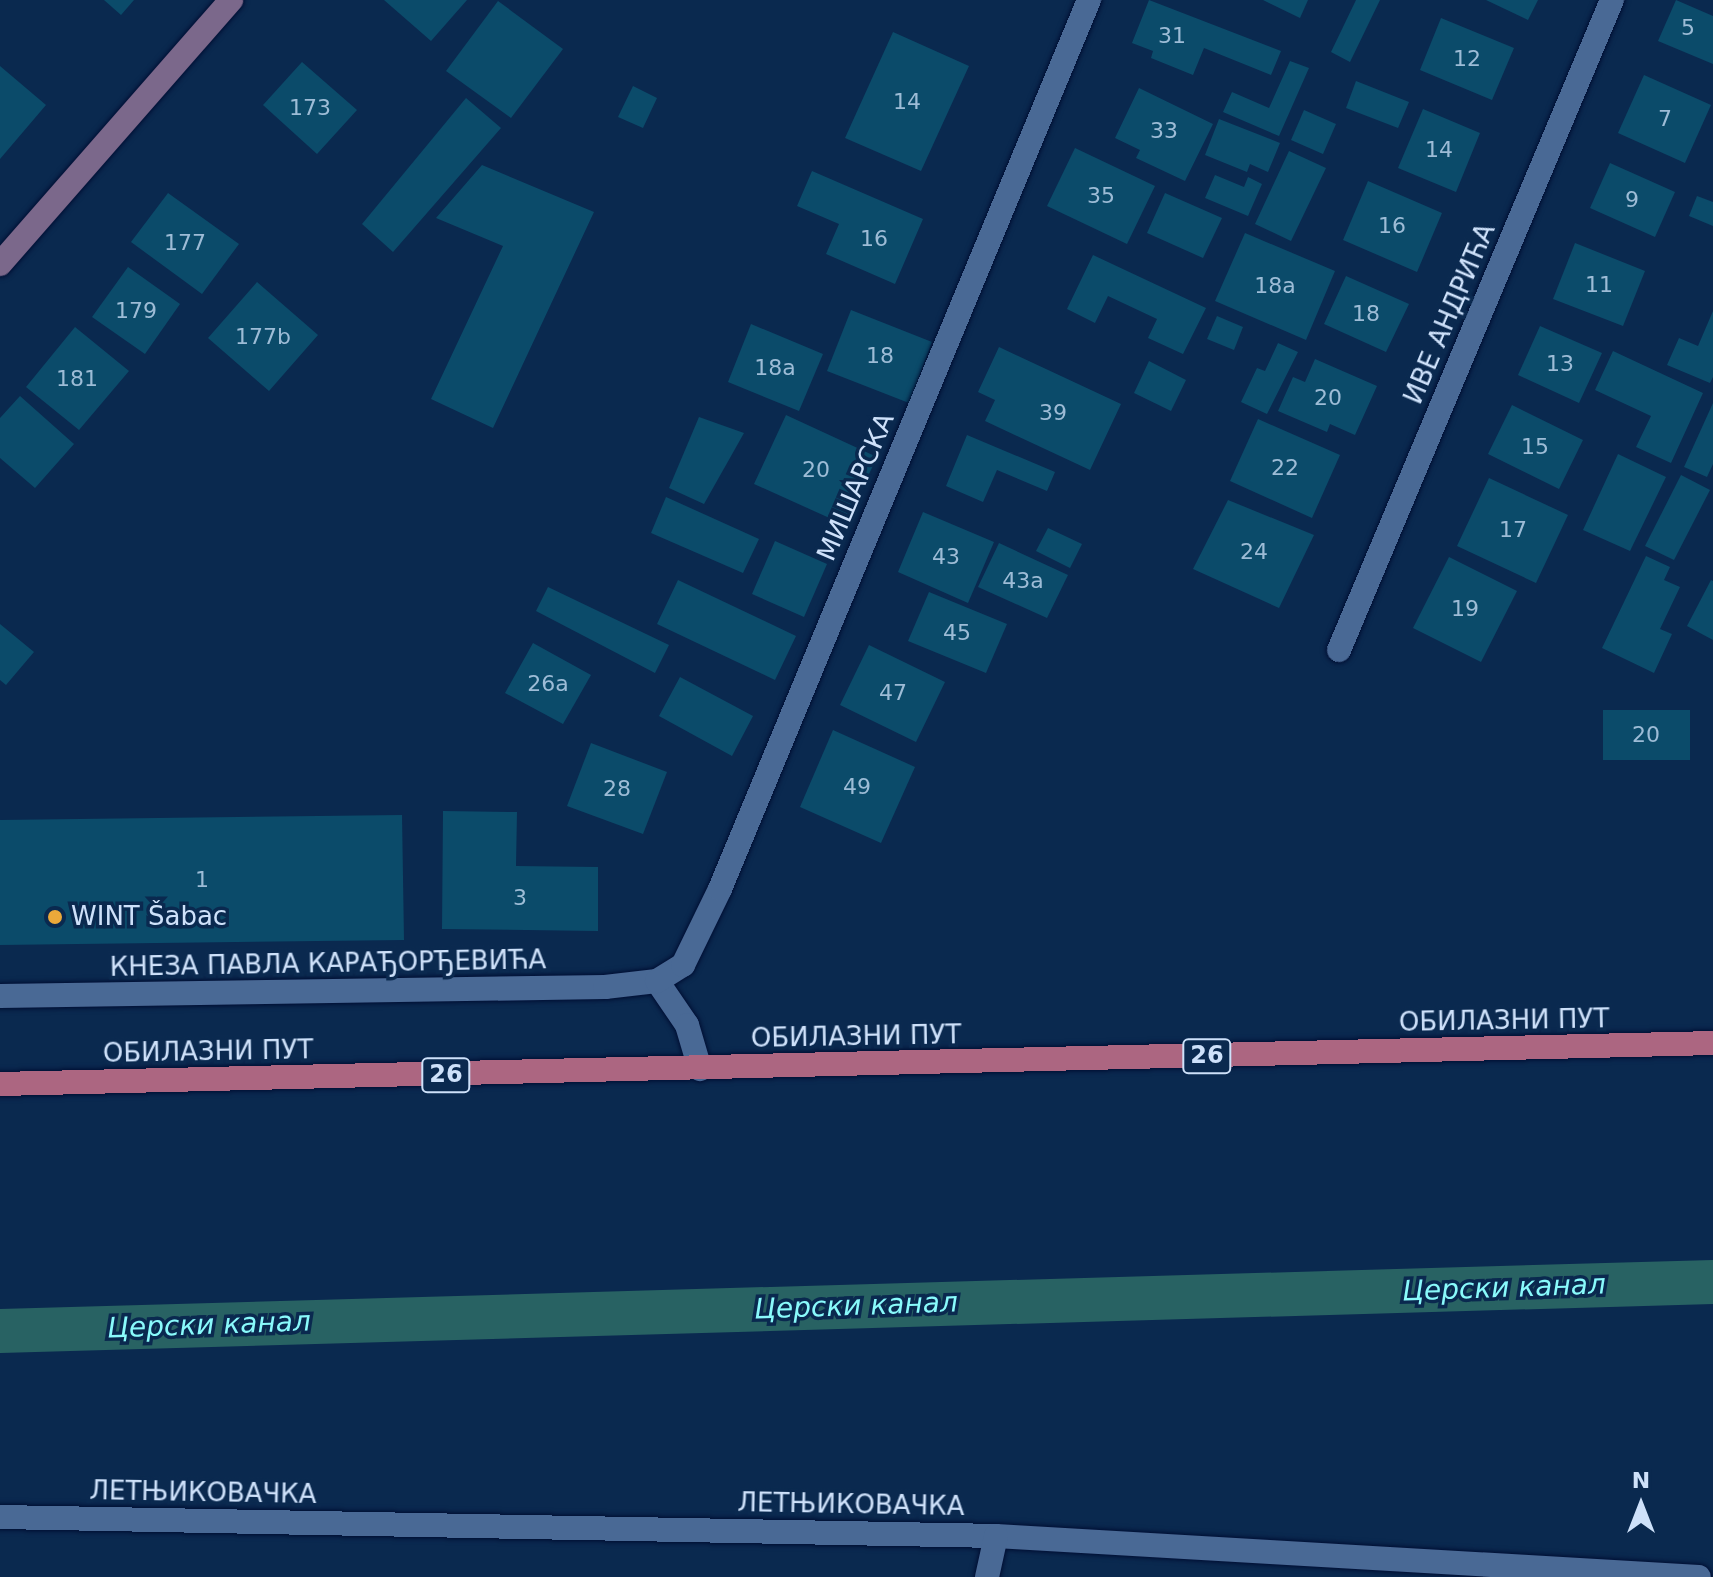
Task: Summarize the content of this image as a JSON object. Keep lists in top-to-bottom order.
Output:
{
  "streets": {
    "main road": ["ОБИЛАЗНИ ПУТ", "26"],
    "street": [
      "ИВЕ АНДРИЋА",
      "МИШАРСКА",
      "КНЕЗА ПАВЛА КАРАЂОРЂЕВИЋА",
      "ЛЕТЊИКОВАЧКА"
    ]
  },
  "crossings": [
    ["МИШАРСКА", "КНЕЗА ПАВЛА КАРАЂОРЂЕВИЋА"]
  ],
  "water": ["Церски канал"],
  "places": ["WINT Šabac"],
  "house_numbers": [
    "5",
    "31",
    "12",
    "14",
    "173",
    "7",
    "33",
    "14",
    "35",
    "9",
    "16",
    "16",
    "177",
    "11",
    "18a",
    "179",
    "18",
    "177b",
    "18",
    "13",
    "18a",
    "181",
    "20",
    "39",
    "15",
    "22",
    "20",
    "17",
    "24",
    "43",
    "43a",
    "19",
    "45",
    "26a",
    "47",
    "20",
    "49",
    "28",
    "1",
    "3"
  ],
  "north": "top"
}
